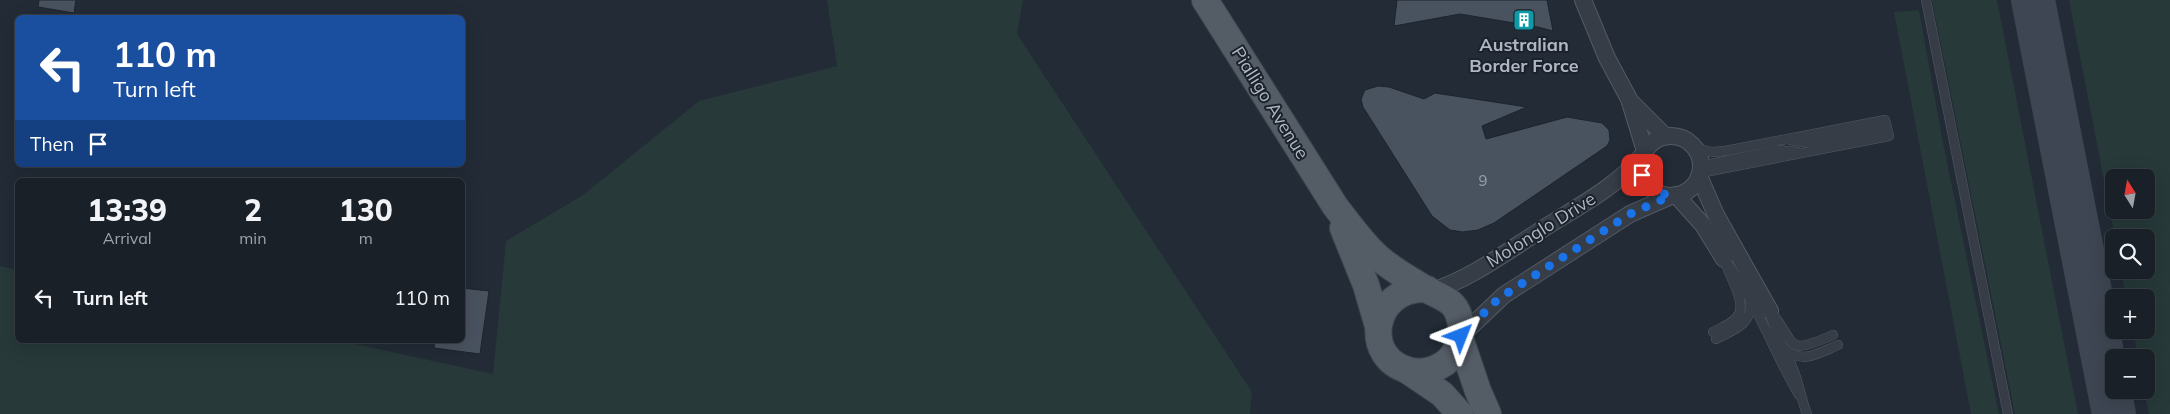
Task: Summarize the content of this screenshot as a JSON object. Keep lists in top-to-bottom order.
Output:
{
  "streets": {
    "main road": ["Pialligo Avenue"],
    "street": ["Molonglo Drive"]
  },
  "crossings": [
    ["Pialligo Avenue", "Molonglo Drive"]
  ],
  "places": {
    "building": ["Australian Border Force"]
  },
  "house_numbers": ["9"],
  "north": "top",
  "page": {
    "turn": ["110 m", "Turn left"],
    "then": "Then",
    "map_buttons": ["+", "−"],
    "eta": [
      "13:39",
      "Arrival",
      "2",
      "min",
      "130",
      "m"
    ],
    "list": [
      {
        "name": "Turn left",
        "value": "110 m"
      }
    ]
  }
}
